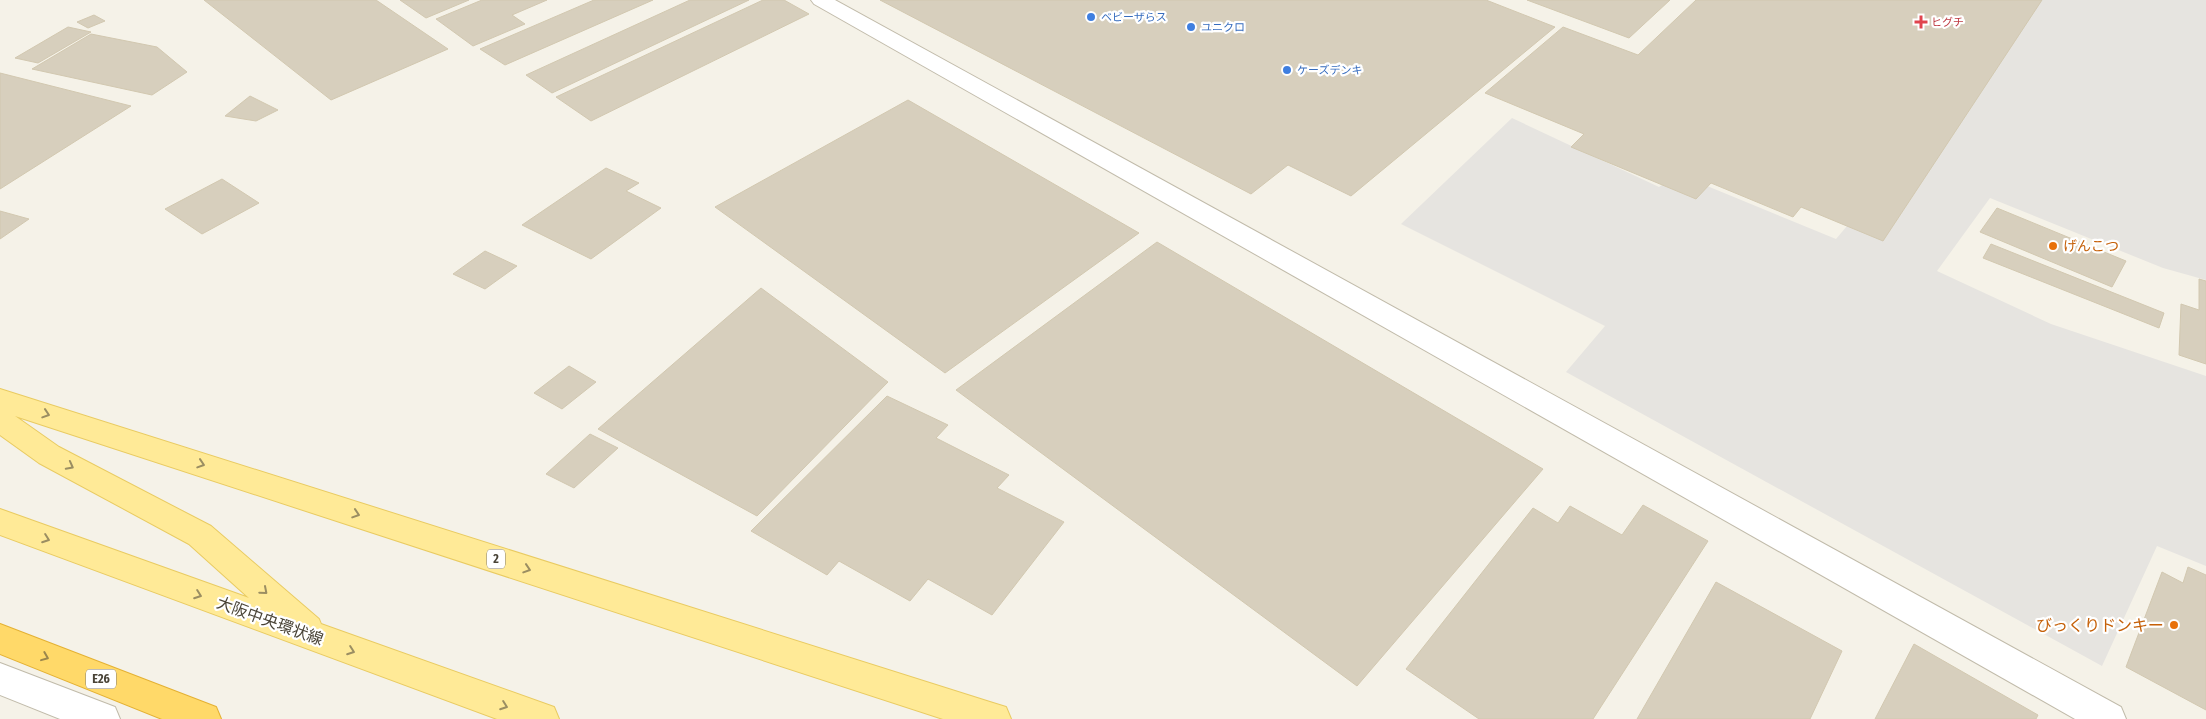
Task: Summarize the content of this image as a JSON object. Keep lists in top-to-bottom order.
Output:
{
  "streets": {
    "highway": ["E26"],
    "main road": ["2", "大阪中央環状線"]
  },
  "places": {
    "other": [
      "ベビーザらス",
      "ユニクロ",
      "ケーズデンキ",
      "げんこつ",
      "びっくりドンキー"
    ],
    "health": ["ヒグチ"]
  }
}
